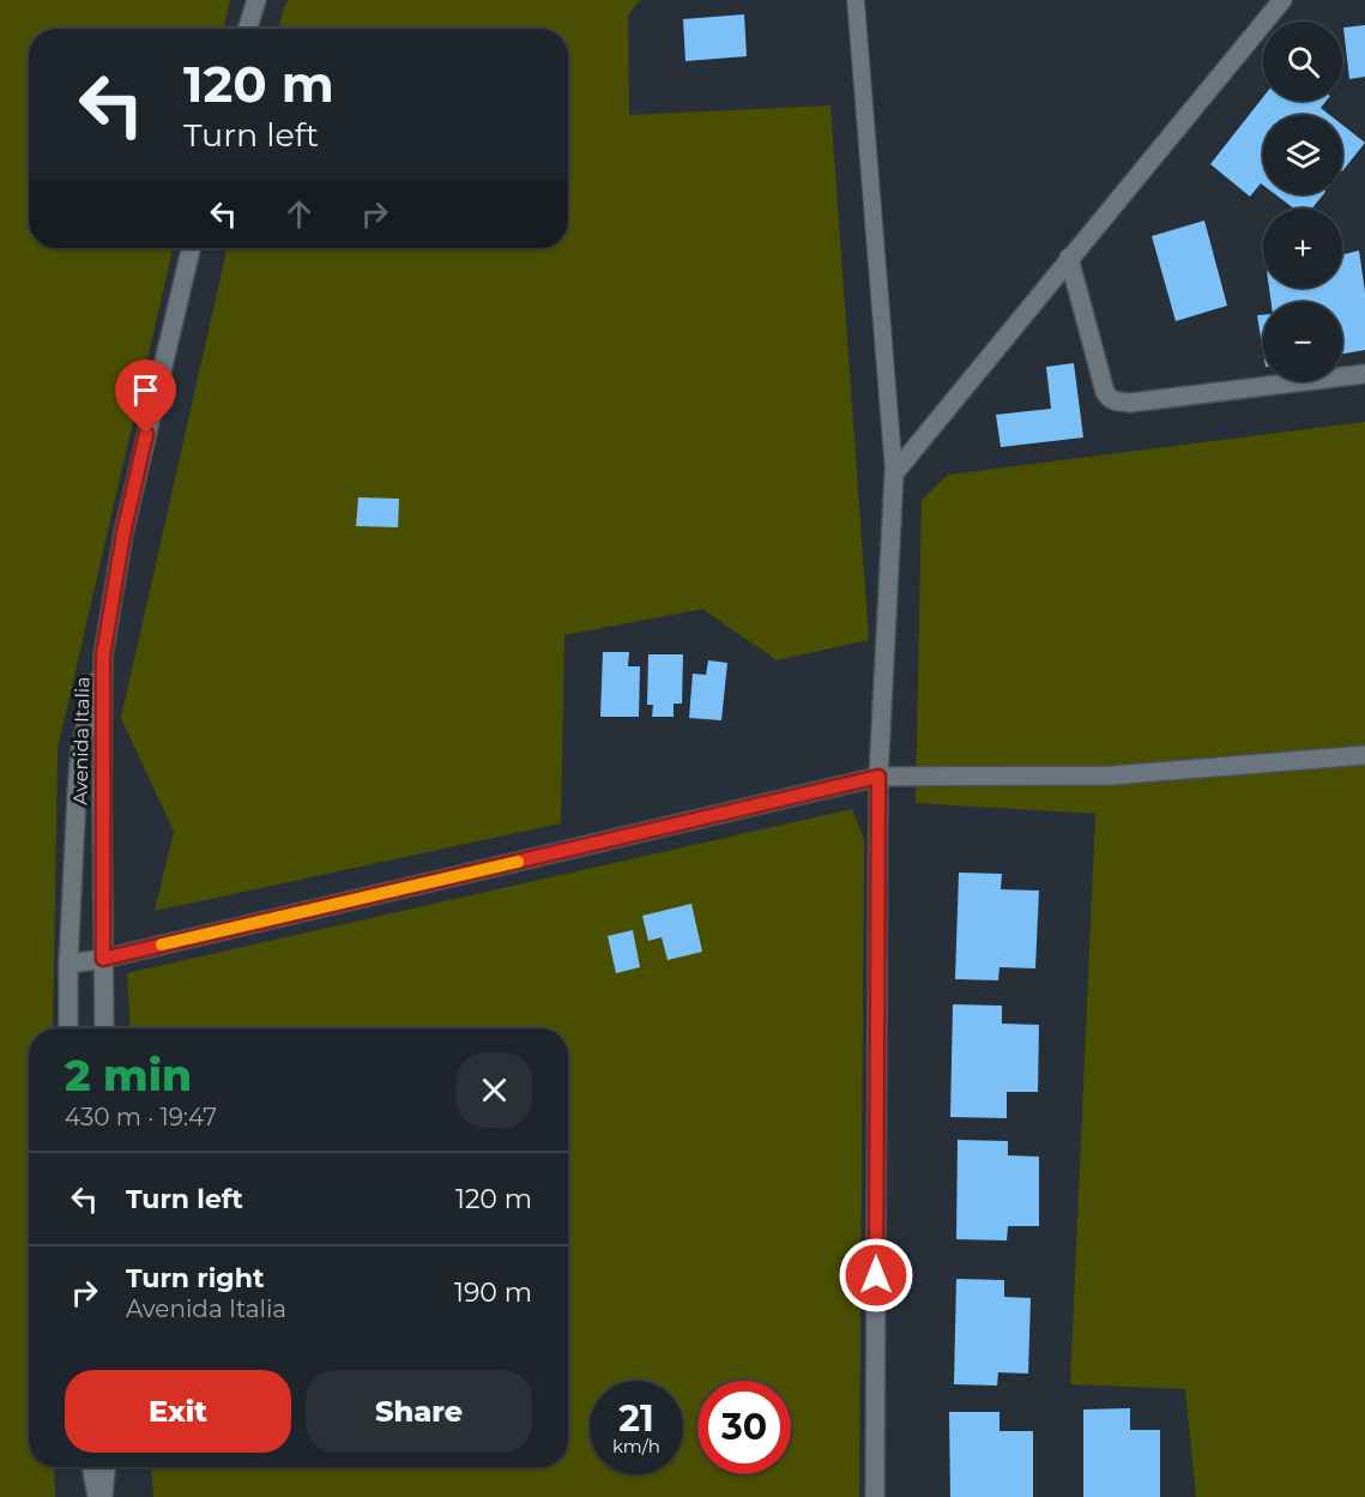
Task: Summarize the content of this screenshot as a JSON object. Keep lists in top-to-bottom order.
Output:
{
  "streets": {
    "street": ["Avenida Italia"]
  },
  "page": {
    "map_buttons": ["+", "−"],
    "turn": ["120 m", "Turn left"],
    "heading": ["2 min", "430 m · 19:47"],
    "list": [
      {
        "name": "Turn left",
        "value": "120 m"
      },
      {
        "name": "Turn right",
        "note": "Avenida Italia",
        "value": "190 m"
      }
    ],
    "buttons": ["Exit", "Share"],
    "speed": "21 km/h",
    "limit": "30"
  }
}
